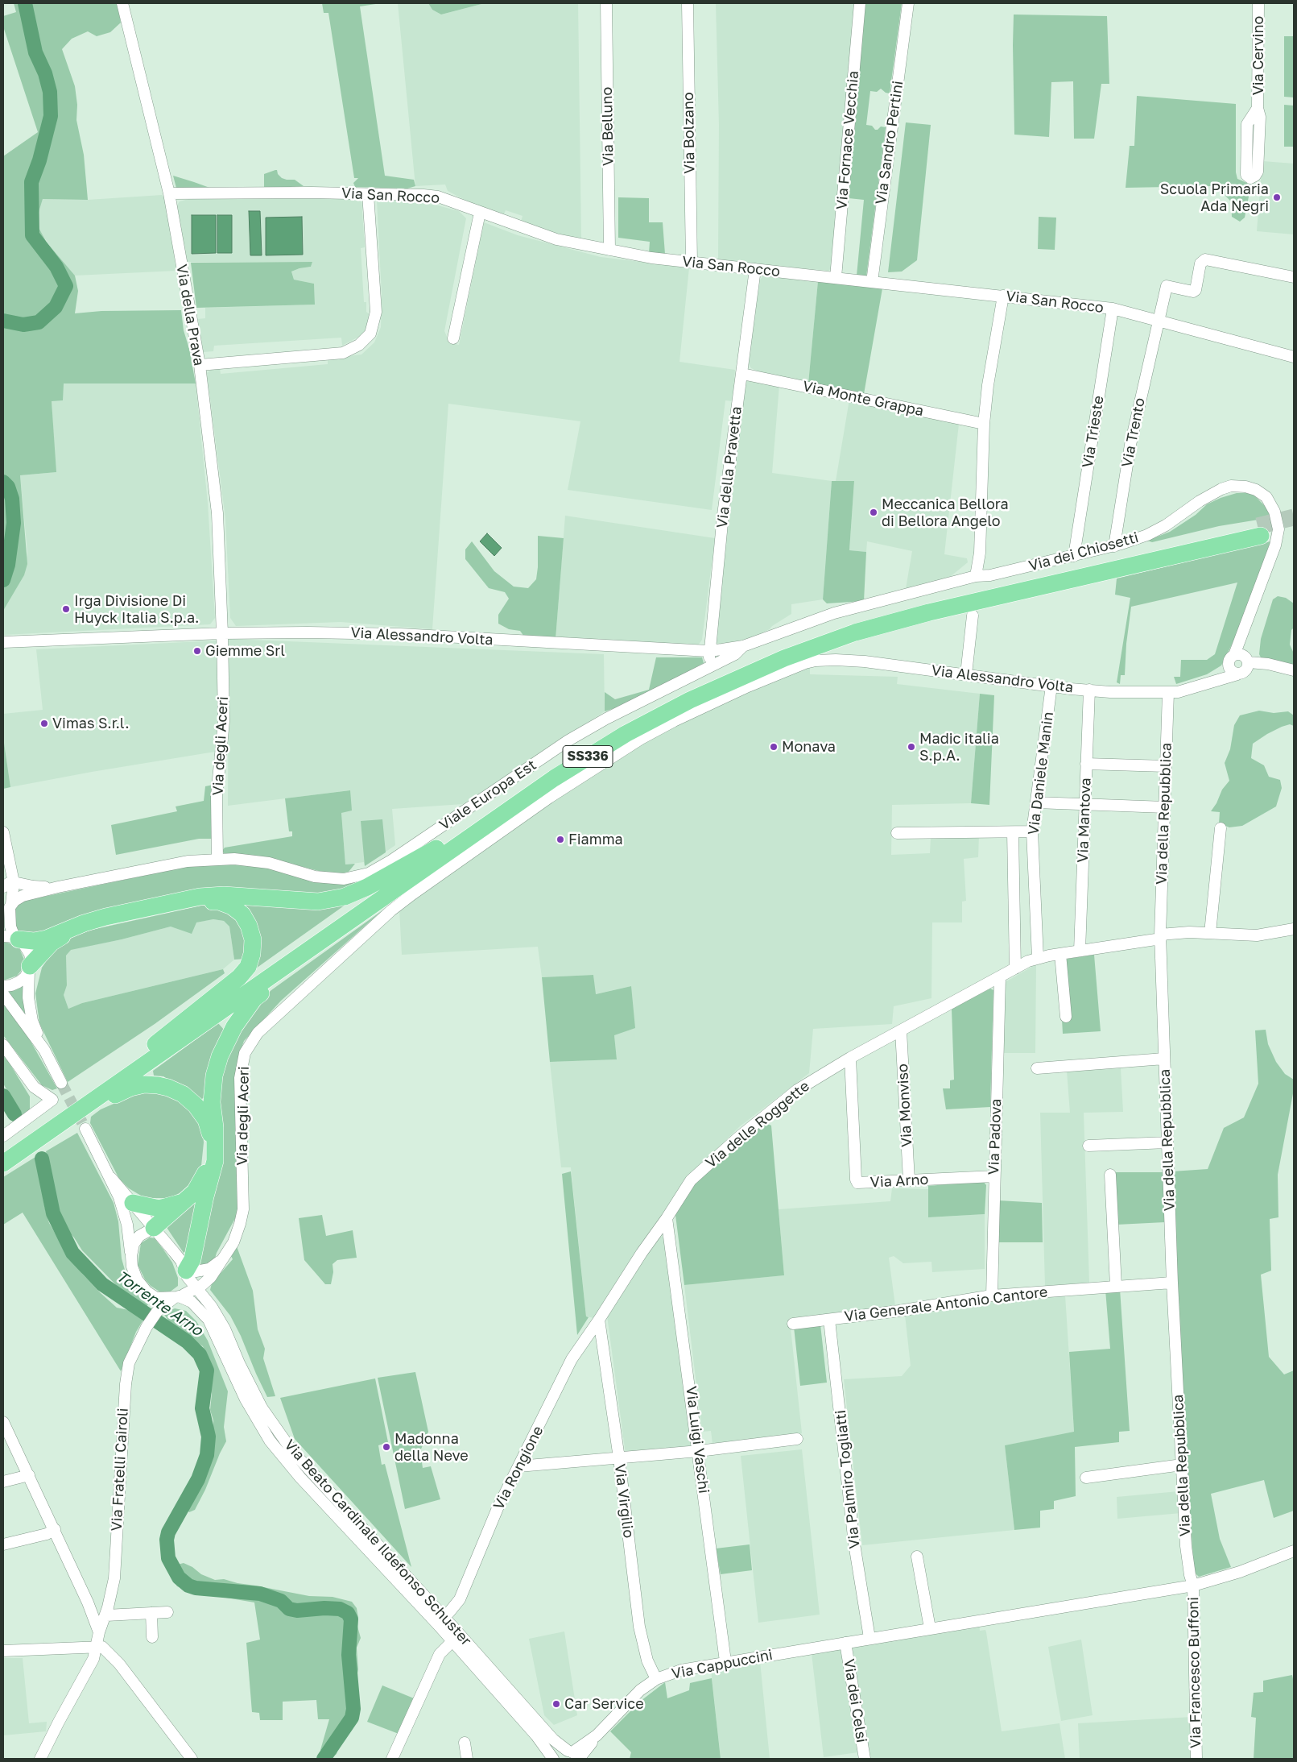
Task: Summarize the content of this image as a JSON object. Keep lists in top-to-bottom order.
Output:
{
  "streets": {
    "highway": ["SS336"],
    "street": [
      "Via Cervino",
      "Via Belluno",
      "Via Bolzano",
      "Via Fornace Vecchia",
      "Via Sandro Pertini",
      "Via San Rocco",
      "Via della Prava",
      "Via Monte Grappa",
      "Via Trieste",
      "Via Trento",
      "Via della Pravetta",
      "Via dei Chiosetti",
      "Via Alessandro Volta",
      "Via degli Aceri",
      "Via Daniele Manin",
      "Viale Europa Est",
      "Via della Repubblica",
      "Via Mantova",
      "Via Monviso",
      "Via delle Roggette",
      "Via Padova",
      "Via Arno",
      "Via Generale Antonio Cantore",
      "Via Luigi Vaschi",
      "Via Rongione",
      "Via Fratelli Cairoli",
      "Via Palmiro Togliatti",
      "Via Virgilio",
      "Via Beato Cardinale Ildefonso Schuster",
      "Via Cappuccini",
      "Via Francesco Buffoni",
      "Via dei Celsi"
    ]
  },
  "crossings": [
    ["Via Belluno", "Via San Rocco"],
    ["Via Bolzano", "Via San Rocco"],
    ["Via Fornace Vecchia", "Via San Rocco"],
    ["Via Sandro Pertini", "Via San Rocco"],
    ["Via San Rocco", "Via della Prava"],
    ["Via San Rocco", "Via Trieste"],
    ["Via San Rocco", "Via Trento"],
    ["Via San Rocco", "Via della Pravetta"],
    ["Via della Prava", "Via Alessandro Volta"],
    ["Via della Prava", "Via degli Aceri"],
    ["Via Monte Grappa", "Via della Pravetta"],
    ["Via Trieste", "Via dei Chiosetti"],
    ["Via Trento", "Via dei Chiosetti"],
    ["Via della Pravetta", "Via Alessandro Volta"],
    ["Via della Pravetta", "Viale Europa Est"],
    ["Via dei Chiosetti", "Via Alessandro Volta"],
    ["Via Alessandro Volta", "Via degli Aceri"],
    ["Via Alessandro Volta", "Via Daniele Manin"],
    ["Via Alessandro Volta", "Viale Europa Est"],
    ["Via Alessandro Volta", "Via della Repubblica"],
    ["Via Alessandro Volta", "Via Mantova"],
    ["Via degli Aceri", "Viale Europa Est"],
    ["Via degli Aceri", "Via Fratelli Cairoli"],
    ["Via Daniele Manin", "Via delle Roggette"],
    ["Via della Repubblica", "Via delle Roggette"],
    ["Via della Repubblica", "Via Generale Antonio Cantore"],
    ["Via della Repubblica", "Via Cappuccini"],
    ["Via della Repubblica", "Via Francesco Buffoni"],
    ["Via Mantova", "Via delle Roggette"],
    ["Via Monviso", "Via delle Roggette"],
    ["Via Monviso", "Via Arno"],
    ["Via delle Roggette", "Via Padova"],
    ["Via delle Roggette", "Via Arno"],
    ["Via delle Roggette", "Via Luigi Vaschi"],
    ["Via delle Roggette", "Via Rongione"],
    ["Via delle Roggette", "Via Virgilio"],
    ["Via Padova", "Via Arno"],
    ["Via Padova", "Via Generale Antonio Cantore"],
    ["Via Generale Antonio Cantore", "Via Palmiro Togliatti"],
    ["Via Luigi Vaschi", "Via Cappuccini"],
    ["Via Rongione", "Via Beato Cardinale Ildefonso Schuster"],
    ["Via Fratelli Cairoli", "Via Beato Cardinale Ildefonso Schuster"],
    ["Via Palmiro Togliatti", "Via Cappuccini"],
    ["Via Virgilio", "Via Cappuccini"],
    ["Via Beato Cardinale Ildefonso Schuster", "Via Cappuccini"],
    ["Via Cappuccini", "Via Francesco Buffoni"],
    ["Via Cappuccini", "Via dei Celsi"]
  ],
  "water": ["Torrente Arno"],
  "places": [
    "Scuola Primaria Ada Negri",
    "Meccanica Bellora di Bellora Angelo",
    "Irga Divisione Di Huyck Italia S.p.a.",
    "Giemme Srl",
    "Vimas S.r.l.",
    "Monava",
    "Madic italia S.p.A.",
    "Fiamma",
    "Madonna della Neve",
    "Car Service"
  ]
}
